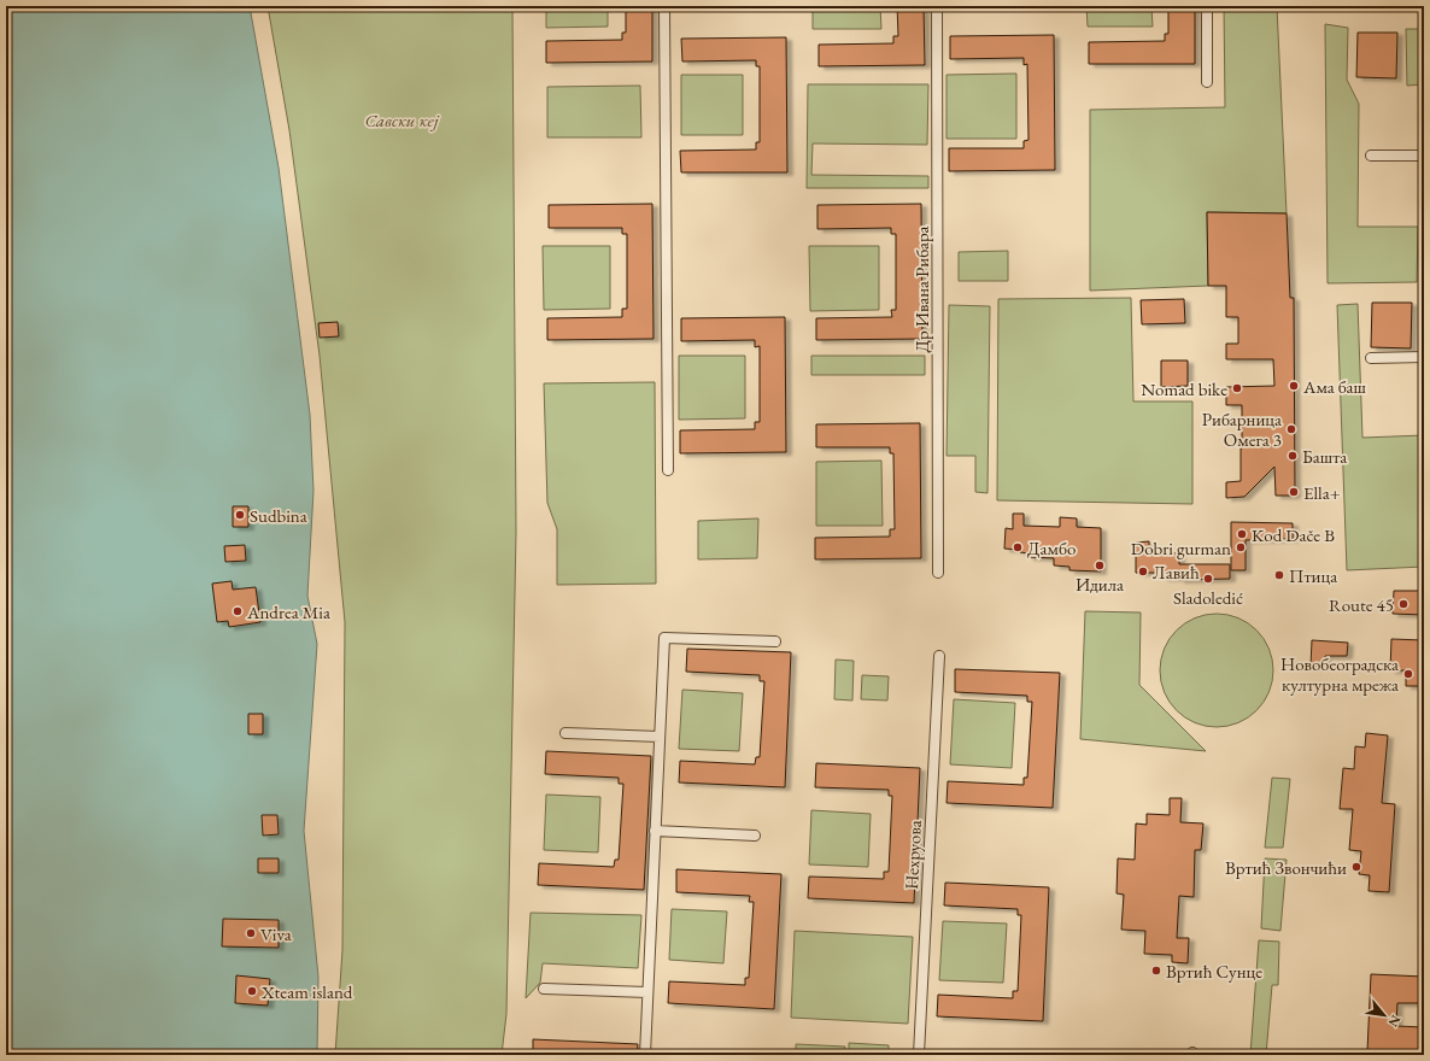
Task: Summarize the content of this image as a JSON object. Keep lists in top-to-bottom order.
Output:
{
  "streets": {
    "street": ["Др Ивана Рибара", "Нехруова"]
  },
  "parks": ["Савски кеј"],
  "places": [
    "Ама баш",
    "Nomad bike",
    "Рибарница Омега 3",
    "Башта",
    "Ella+",
    "Sudbina",
    "Kod Dače B",
    "Дамбо",
    "Dobri gurman",
    "Идила",
    "Лавић",
    "Птица",
    "Sladoledić",
    "Route 45",
    "Andrea Mia",
    "Новобеоградска културна мрежа",
    "Вртић Звончићи",
    "Viva",
    "Вртић Сунце",
    "Xteam island"
  ],
  "north": "bottom right"
}
